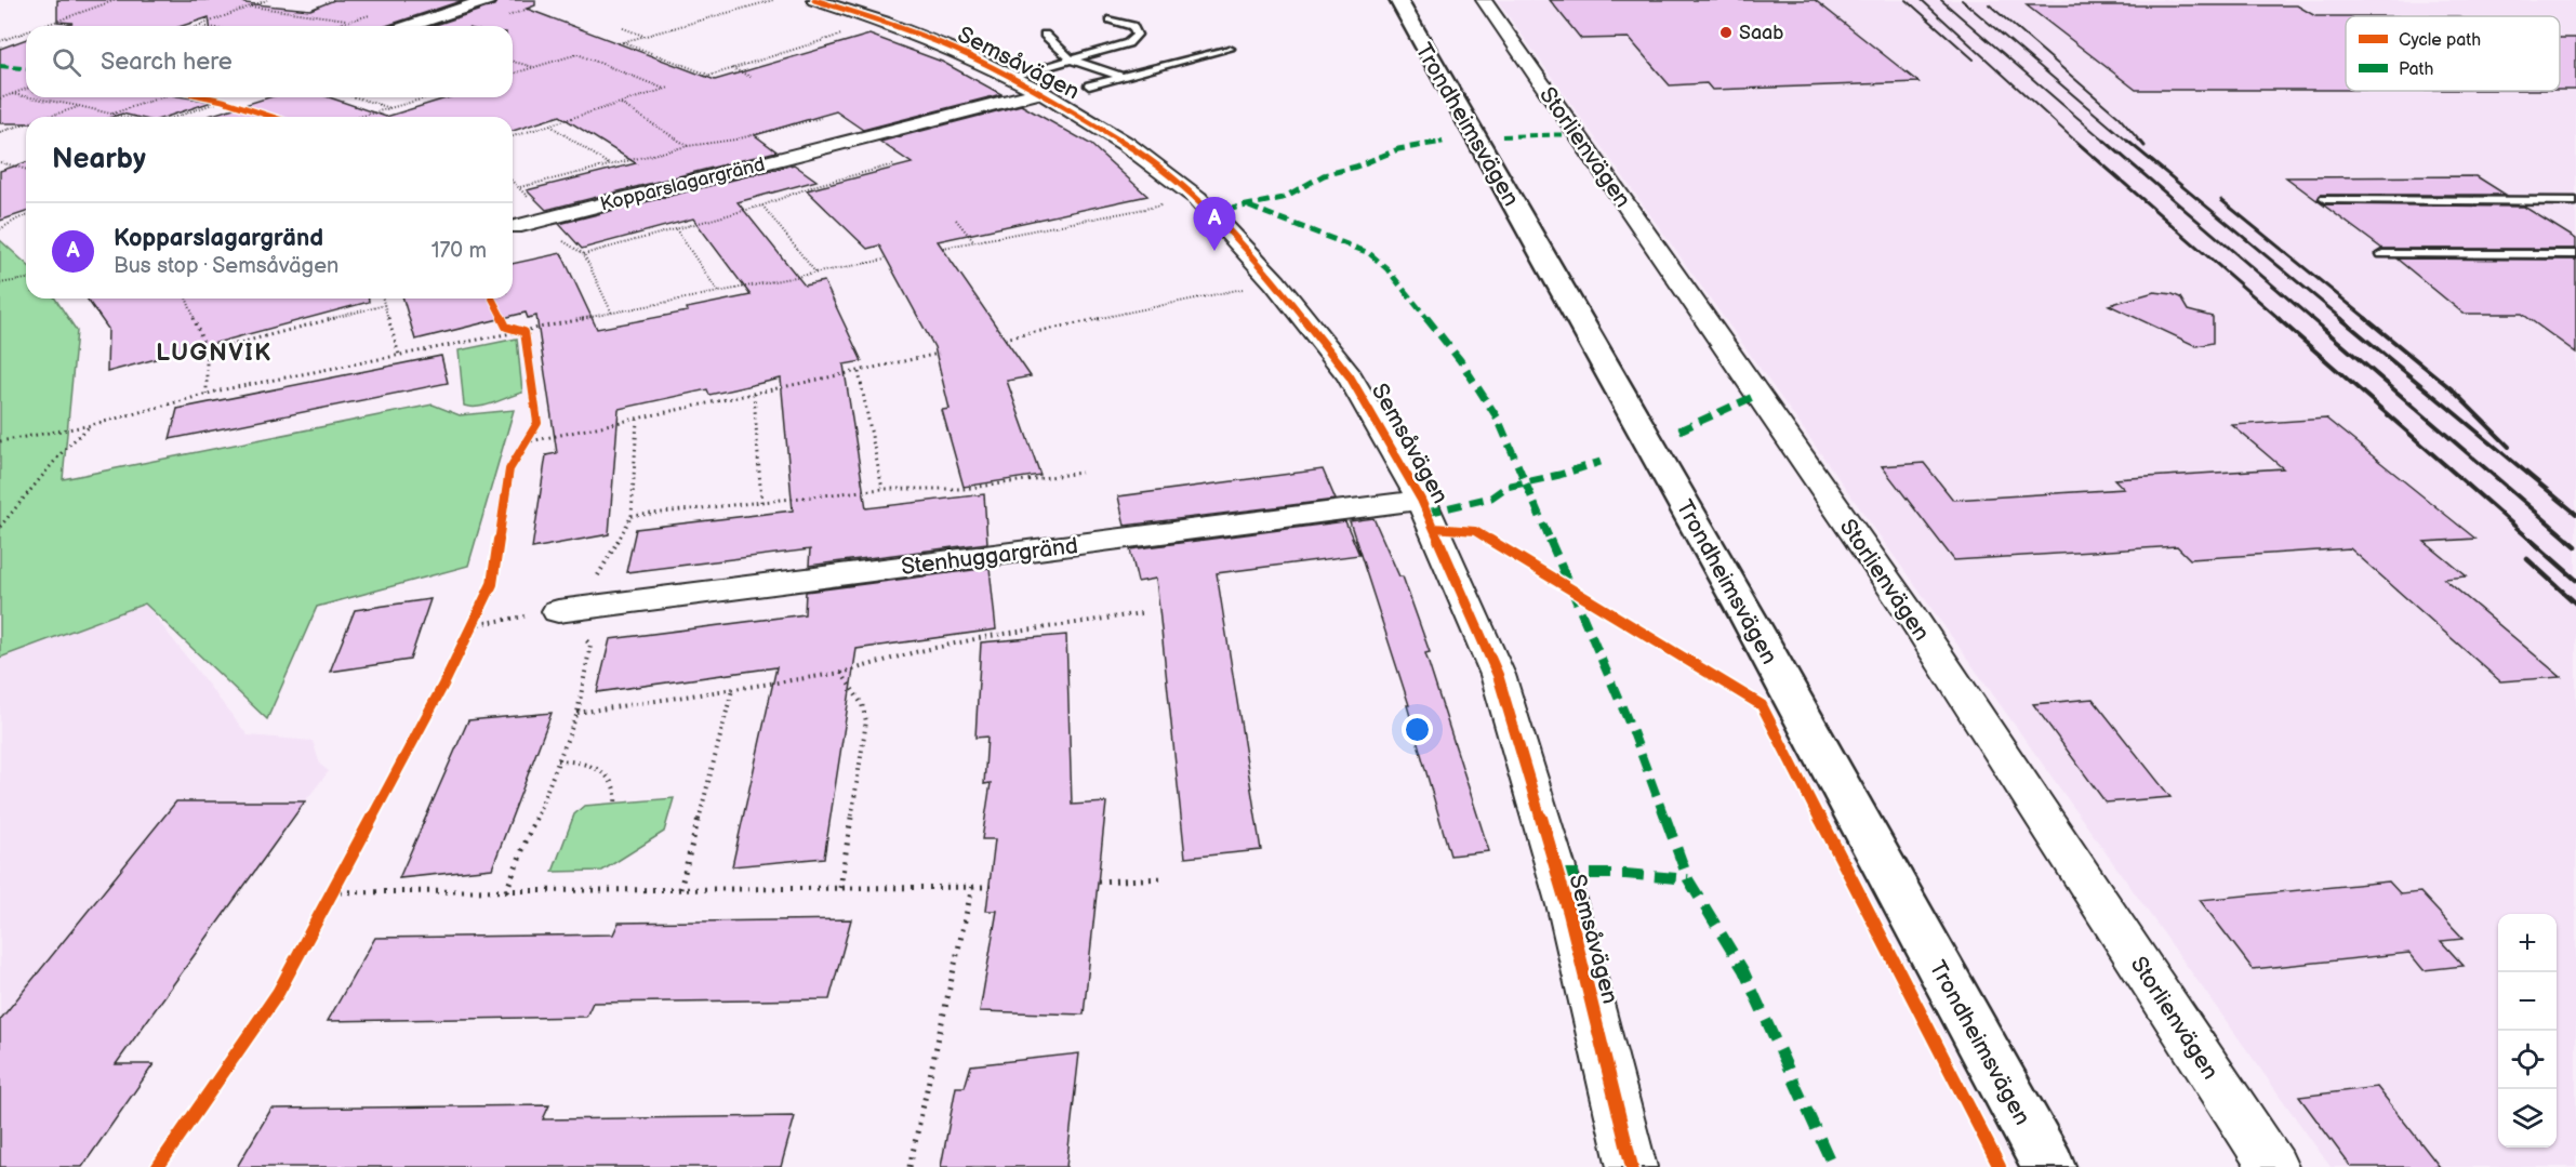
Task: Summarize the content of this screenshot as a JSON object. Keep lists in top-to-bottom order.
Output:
{
  "streets": {
    "main road": ["Trondheimsvägen"],
    "street": [
      "Semsåvägen",
      "Storlienvägen",
      "Kopparslagargränd",
      "Stenhuggargränd"
    ]
  },
  "crossings": [
    ["Semsåvägen", "Kopparslagargränd"],
    ["Semsåvägen", "Stenhuggargränd"]
  ],
  "districts": ["LUGNVIK"],
  "places": ["Saab"],
  "legend": ["Cycle path", "Path"],
  "page": {
    "search": "Search here",
    "heading": "Nearby",
    "pins": "A",
    "list": [
      {
        "mark": "A",
        "name": "Kopparslagargränd",
        "note": "Bus stop · Semsåvägen",
        "value": "170 m"
      }
    ],
    "map_buttons": ["+", "−"]
  }
}
